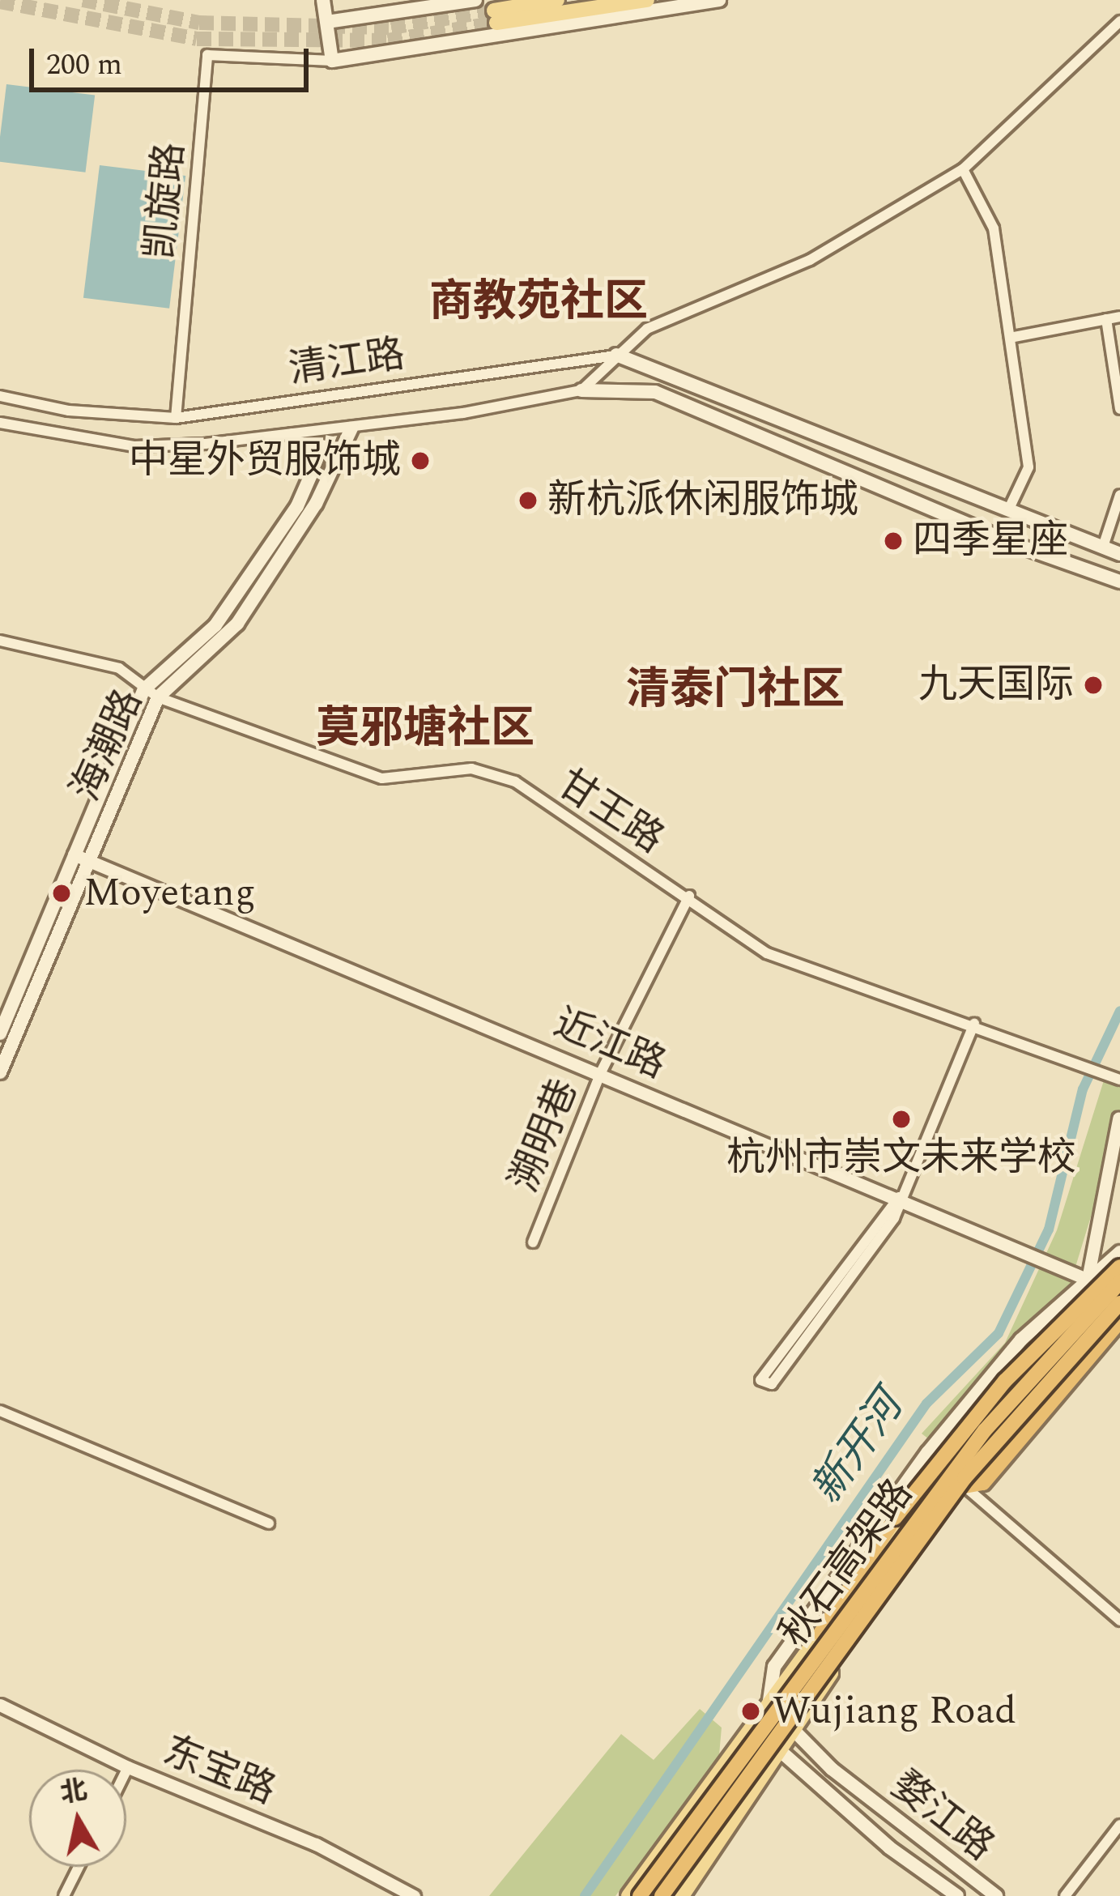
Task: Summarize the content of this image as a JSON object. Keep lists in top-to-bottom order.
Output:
{
  "streets": {
    "highway": ["秋石高架路"],
    "main road": ["清江路", "海潮路", "婺江路"],
    "street": [
      "凯旋路",
      "甘王路",
      "近江路",
      "溯明巷",
      "东宝路"
    ]
  },
  "crossings": [
    ["凯旋路", "清江路"],
    ["清江路", "海潮路"],
    ["海潮路", "甘王路"],
    ["海潮路", "近江路"],
    ["甘王路", "溯明巷"],
    ["近江路", "溯明巷"],
    ["近江路", "秋石高架路"]
  ],
  "districts": ["商教苑社区", "清泰门社区", "莫邪塘社区"],
  "water": ["新开河"],
  "places": [
    "中星外贸服饰城",
    "新杭派休闲服饰城",
    "四季星座",
    "九天国际",
    "Moyetang",
    "杭州市崇文未来学校",
    "Wujiang Road"
  ],
  "scale_bar": "200 m",
  "north": "top"
}
